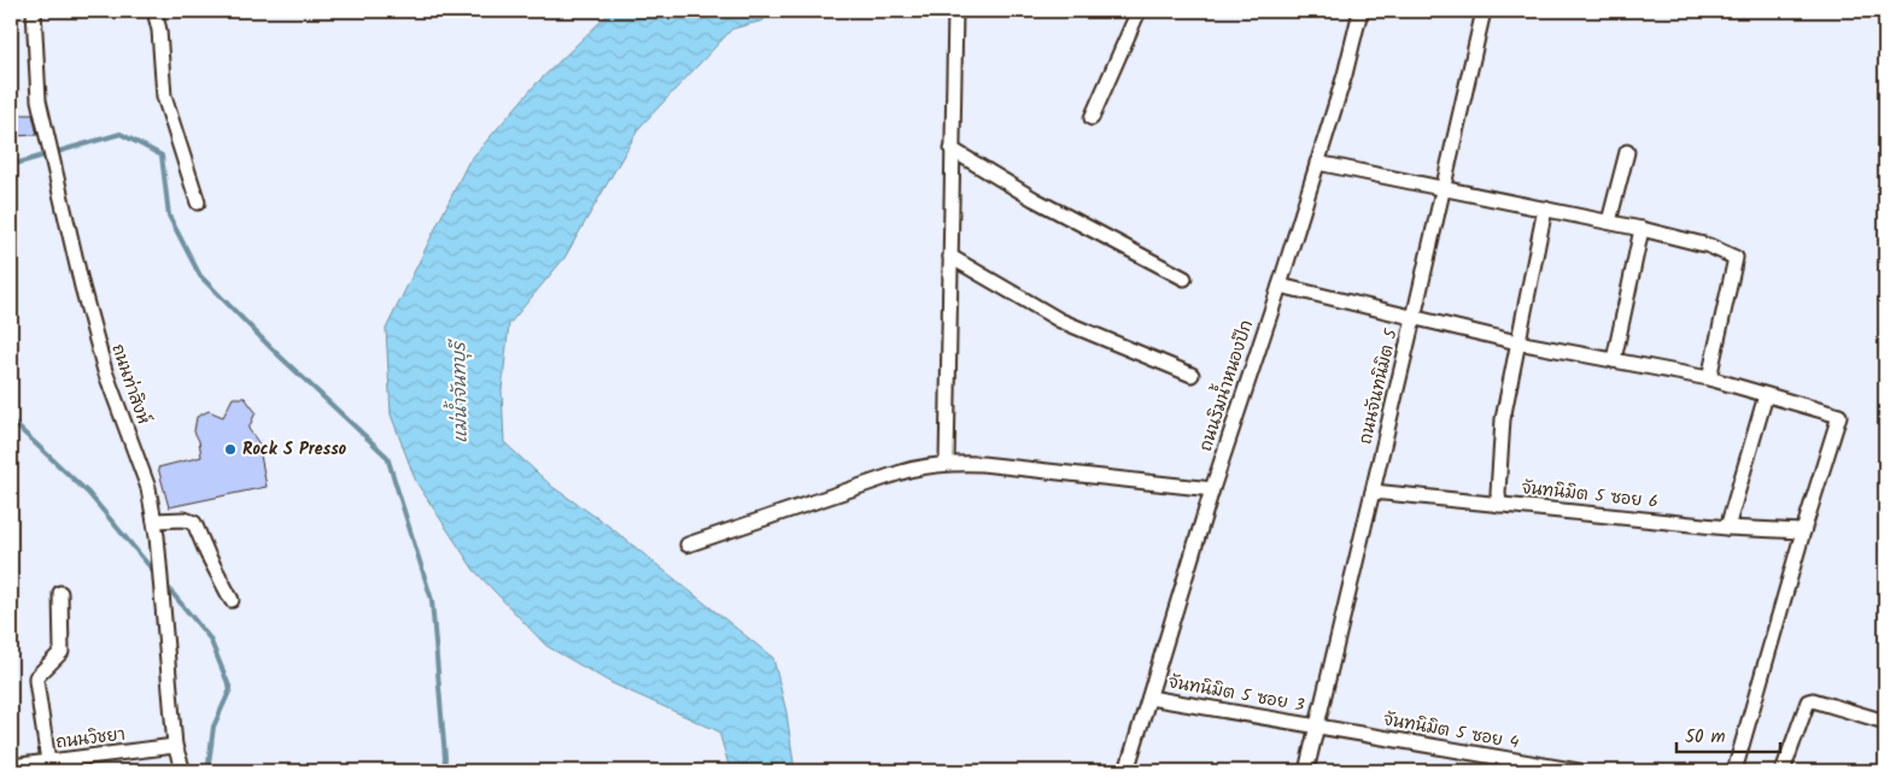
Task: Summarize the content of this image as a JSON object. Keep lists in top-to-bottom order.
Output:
{
  "streets": {
    "street": [
      "ถนนท่าสิงห์",
      "ถนนริมน้ำหนองปึก",
      "ถนนจันทนิมิต 5",
      "จันทนิมิต 5 ซอย 6",
      "จันทนิมิต 5 ซอย 3",
      "จันทนิมิต 5 ซอย 4",
      "ถนนวิชยา"
    ]
  },
  "crossings": [
    ["ถนนท่าสิงห์", "ถนนวิชยา"],
    ["ถนนริมน้ำหนองปึก", "จันทนิมิต 5 ซอย 3"],
    ["ถนนจันทนิมิต 5", "จันทนิมิต 5 ซอย 6"],
    ["ถนนจันทนิมิต 5", "จันทนิมิต 5 ซอย 3"],
    ["ถนนจันทนิมิต 5", "จันทนิมิต 5 ซอย 4"],
    ["จันทนิมิต 5 ซอย 3", "จันทนิมิต 5 ซอย 4"]
  ],
  "water": ["แม่น้ำจันทบุรี"],
  "places": ["Rock S Presso"],
  "scale_bar": "50 m"
}
